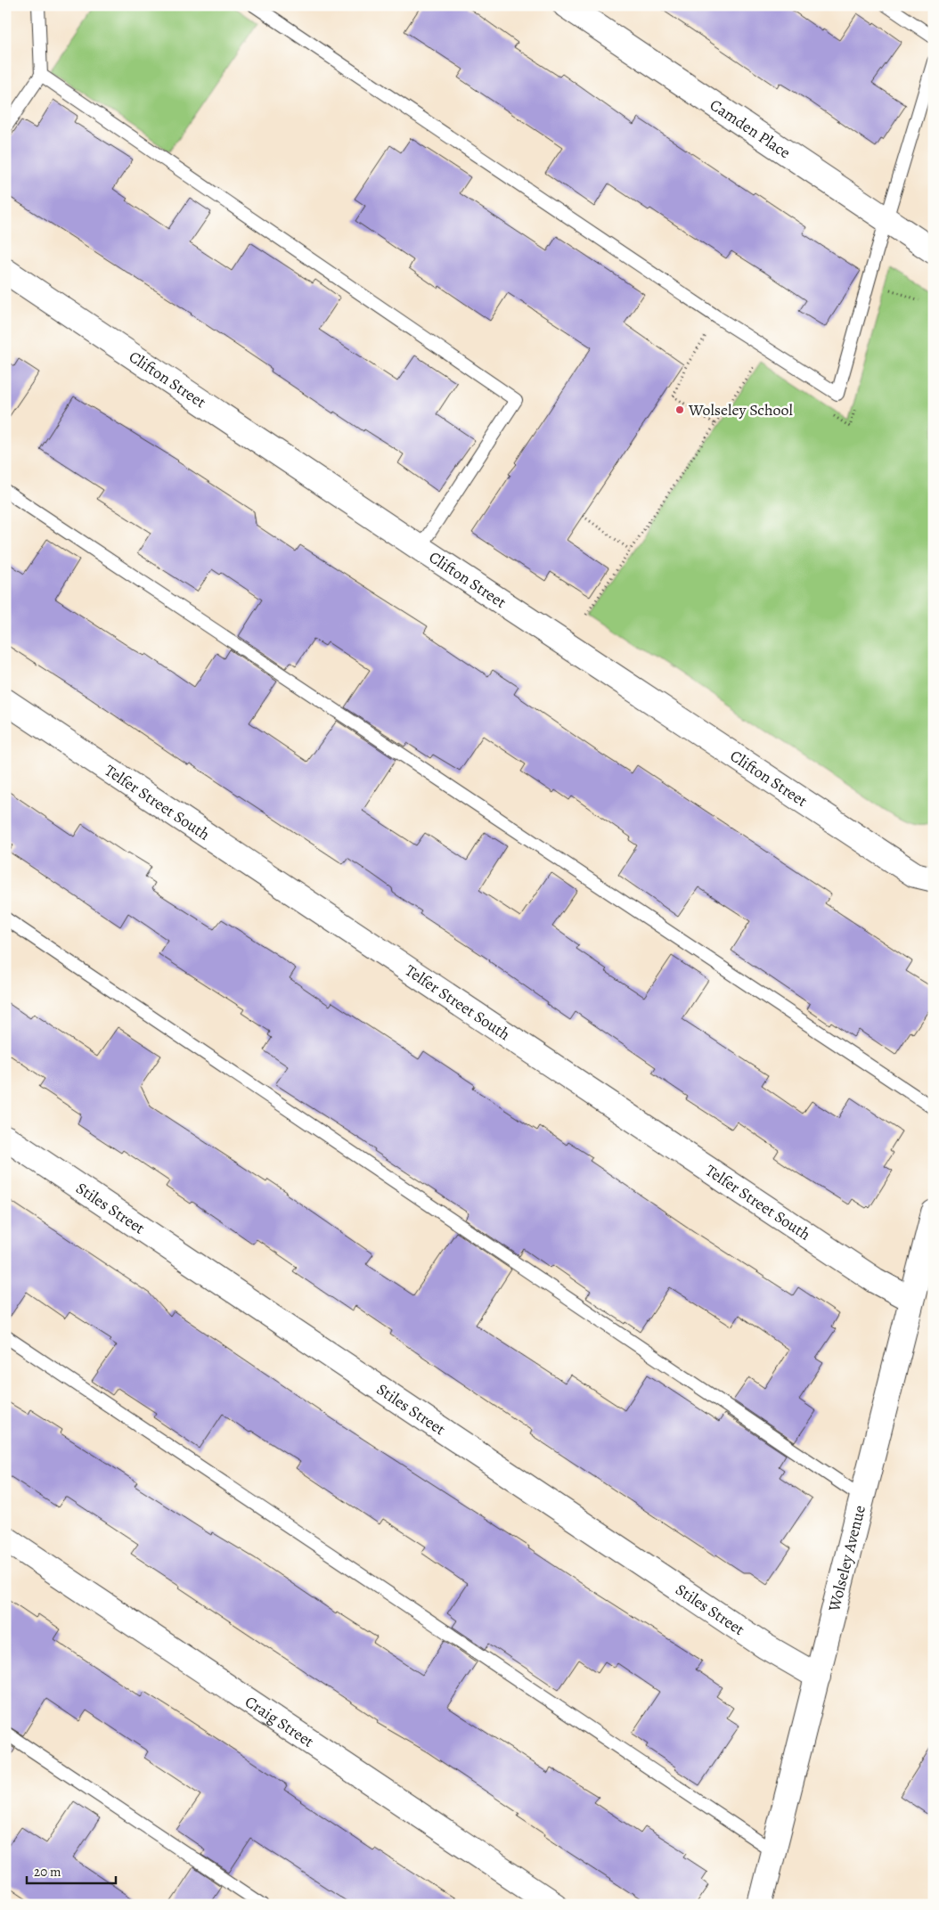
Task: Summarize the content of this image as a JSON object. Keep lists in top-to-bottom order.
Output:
{
  "streets": {
    "street": [
      "Camden Place",
      "Clifton Street",
      "Telfer Street South",
      "Stiles Street",
      "Wolseley Avenue",
      "Craig Street"
    ]
  },
  "crossings": [
    ["Telfer Street South", "Wolseley Avenue"],
    ["Stiles Street", "Wolseley Avenue"]
  ],
  "places": ["Wolseley School"],
  "scale_bar": "20 m"
}
